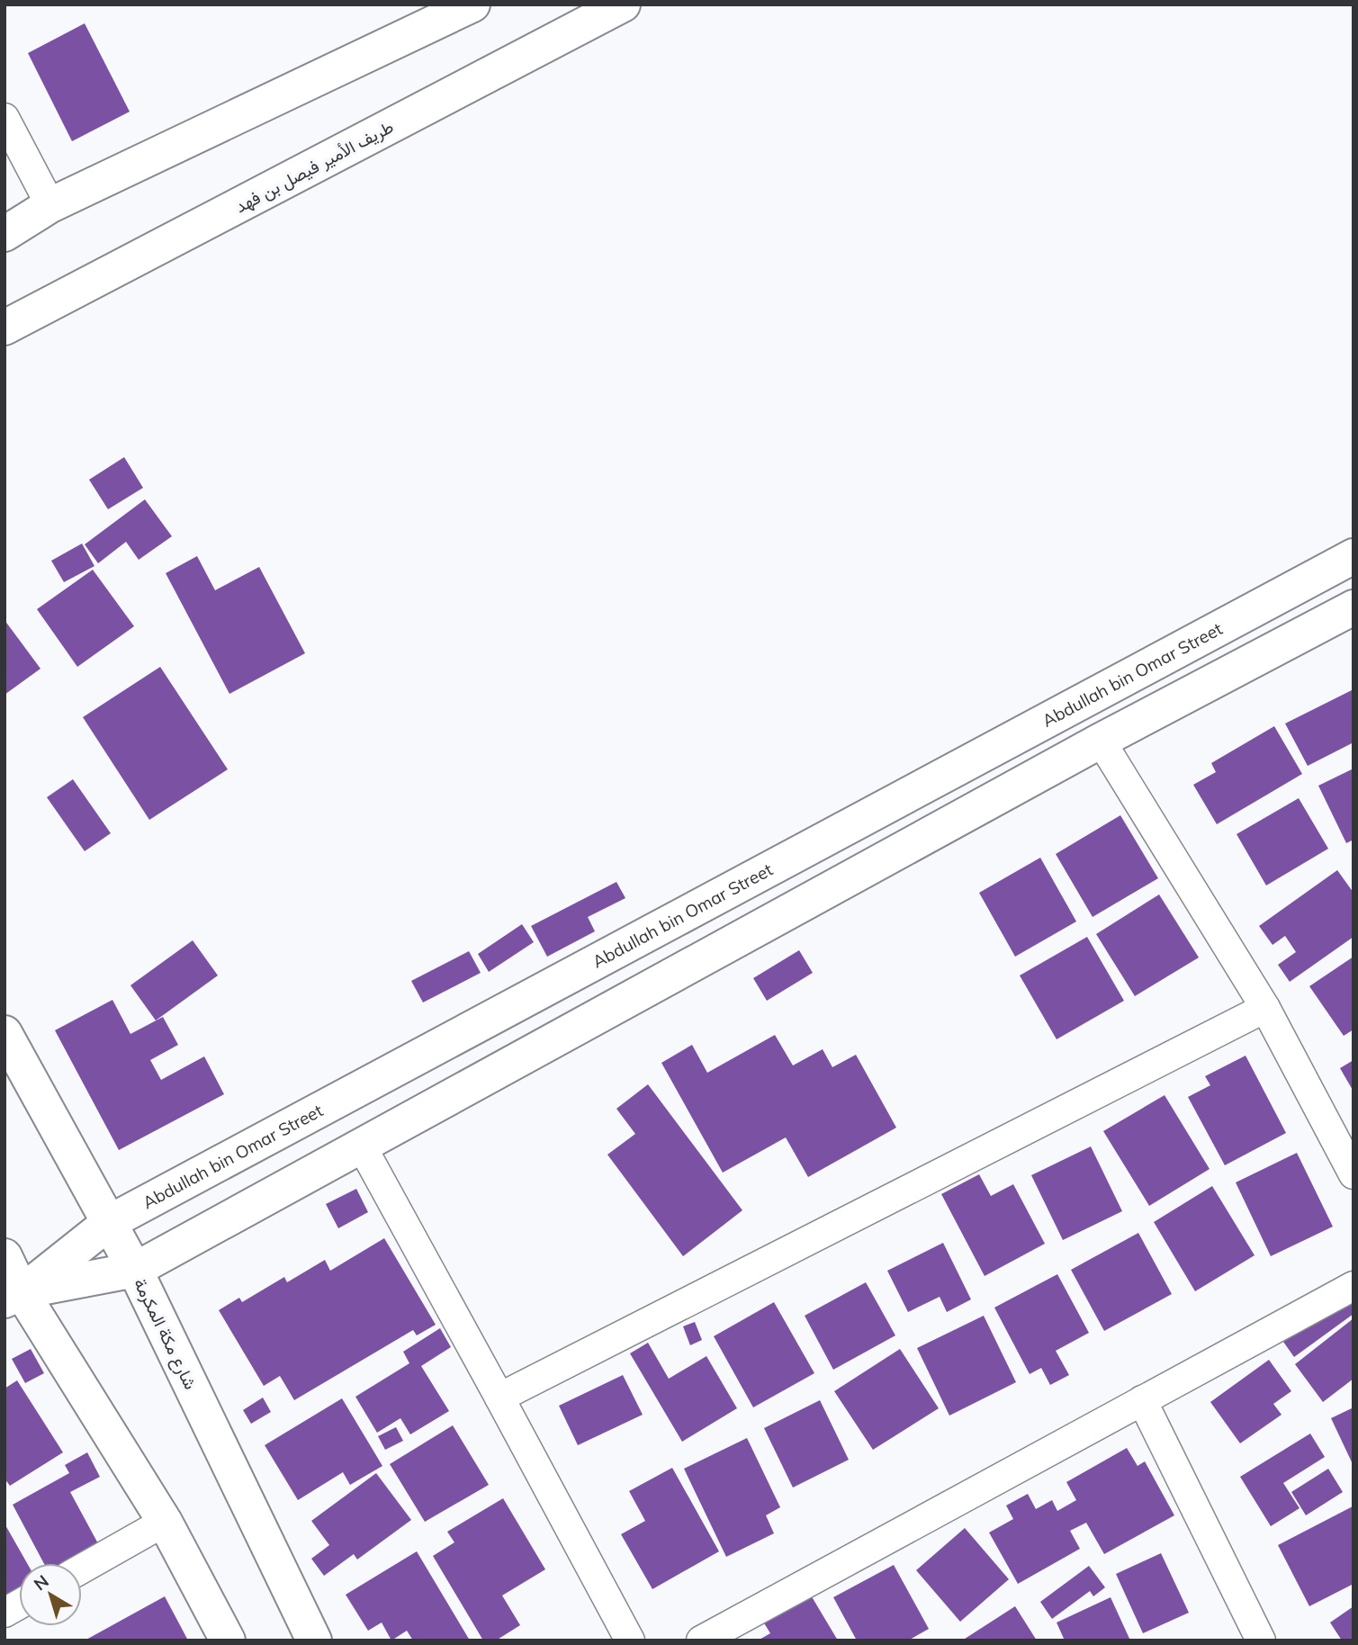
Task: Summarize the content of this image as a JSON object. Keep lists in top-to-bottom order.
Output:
{
  "streets": {
    "street": ["طريف الأمير فيصل بن فهد", "Abdullah bin Omar Street", "شارع مكة المكرمة"]
  },
  "crossings": [
    ["Abdullah bin Omar Street", "شارع مكة المكرمة"]
  ],
  "north": "top left"
}
